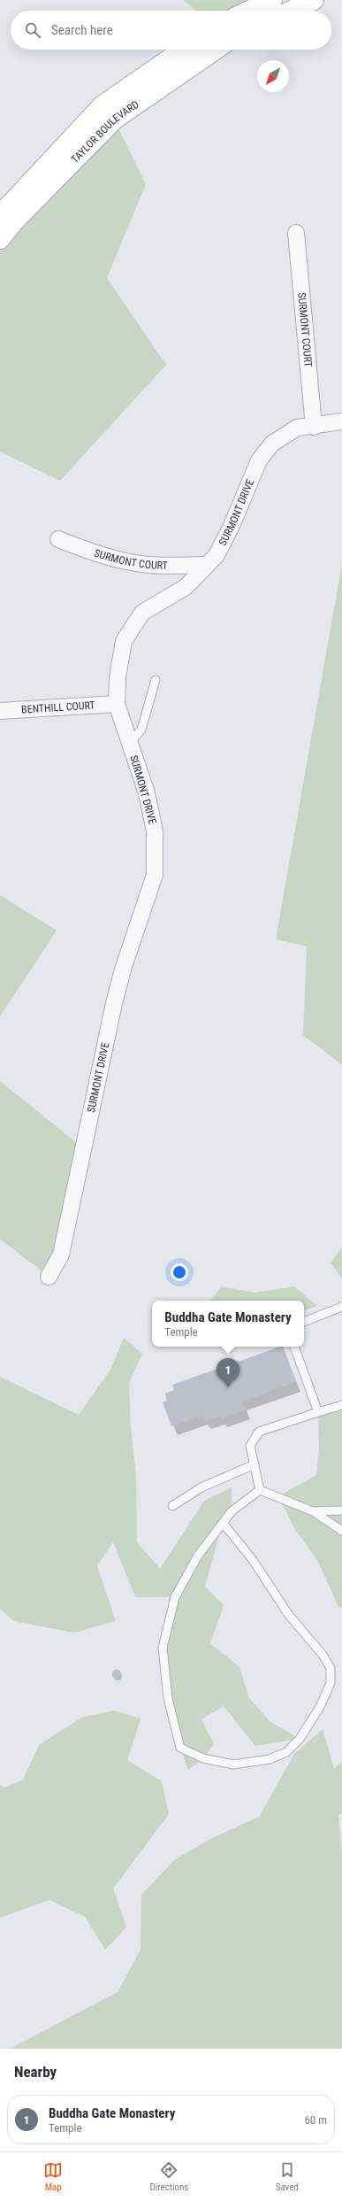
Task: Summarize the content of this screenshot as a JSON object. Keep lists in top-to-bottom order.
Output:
{
  "streets": {
    "main road": ["TAYLOR BOULEVARD"],
    "street": ["SURMONT COURT", "SURMONT DRIVE", "BENTHILL COURT"]
  },
  "crossings": [
    ["SURMONT COURT", "SURMONT DRIVE"],
    ["SURMONT DRIVE", "BENTHILL COURT"]
  ],
  "north": "bottom left",
  "page": {
    "search": "Search here",
    "popup": ["Buddha Gate Monastery", "Temple"],
    "pins": "1",
    "heading": "Nearby",
    "list": [
      {
        "mark": "1",
        "name": "Buddha Gate Monastery",
        "note": "Temple",
        "value": "60 m"
      }
    ],
    "nav": ["Map", "Directions", "Saved"]
  }
}
